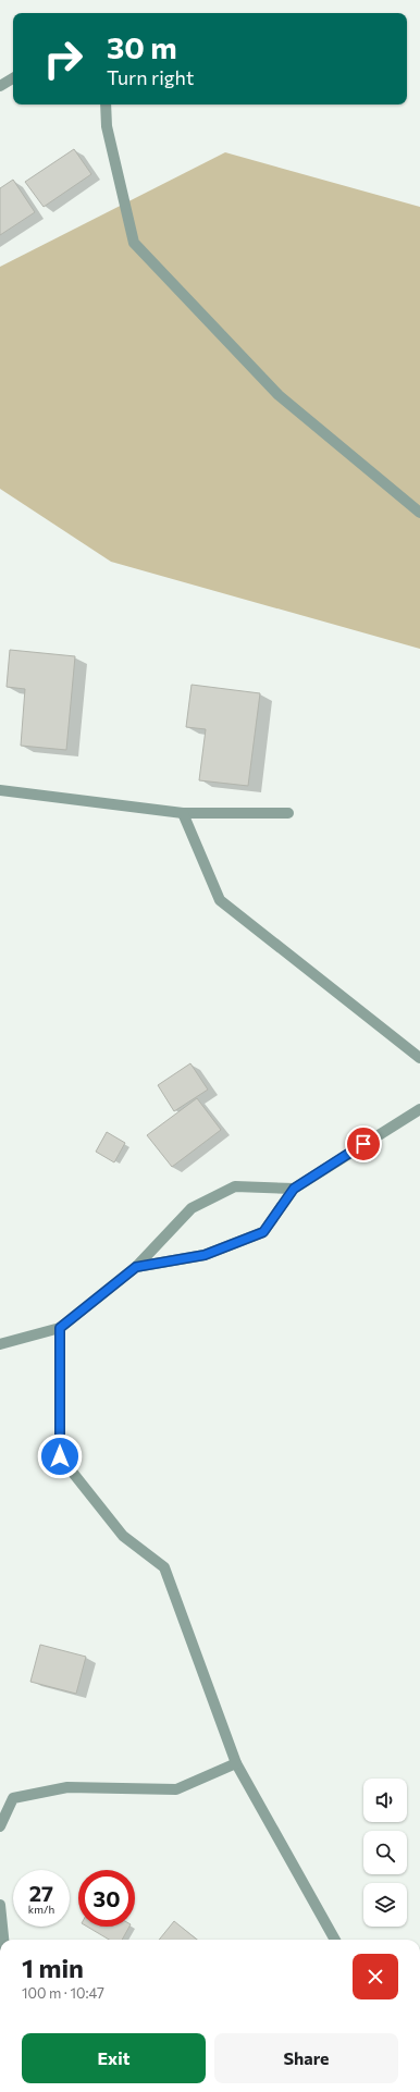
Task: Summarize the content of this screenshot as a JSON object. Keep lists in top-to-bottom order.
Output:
{
  "page": {
    "turn": ["30 m", "Turn right"],
    "speed": "27 km/h",
    "limit": "30",
    "heading": ["1 min", "100 m · 10:47"],
    "buttons": ["Exit", "Share"]
  }
}
